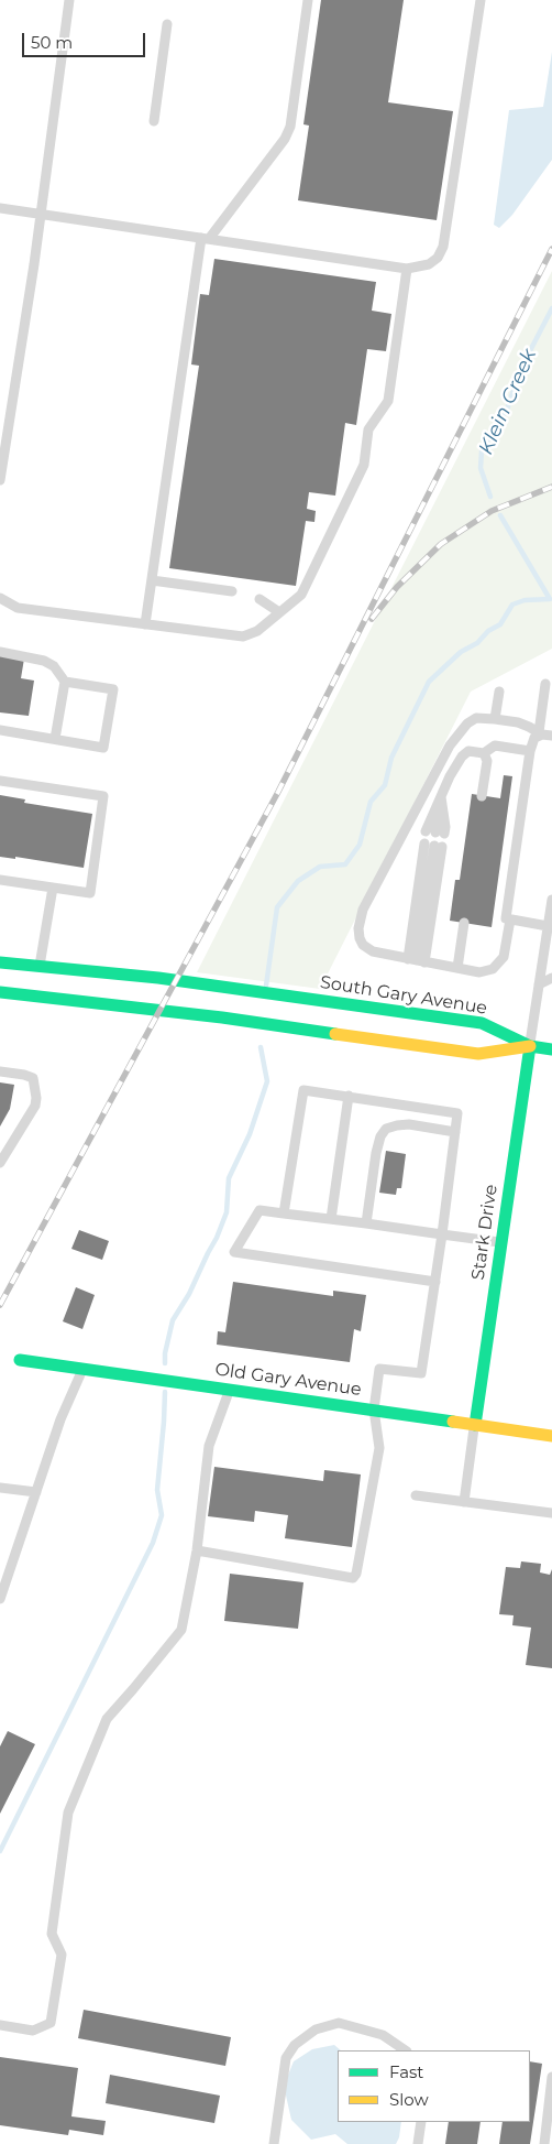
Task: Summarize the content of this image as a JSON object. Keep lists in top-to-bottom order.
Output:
{
  "streets": {
    "street": ["South Gary Avenue", "Stark Drive", "Old Gary Avenue"]
  },
  "crossings": [
    ["South Gary Avenue", "Stark Drive"],
    ["Stark Drive", "Old Gary Avenue"]
  ],
  "water": ["Klein Creek"],
  "legend": ["Fast", "Slow"],
  "scale_bar": "50 m"
}
